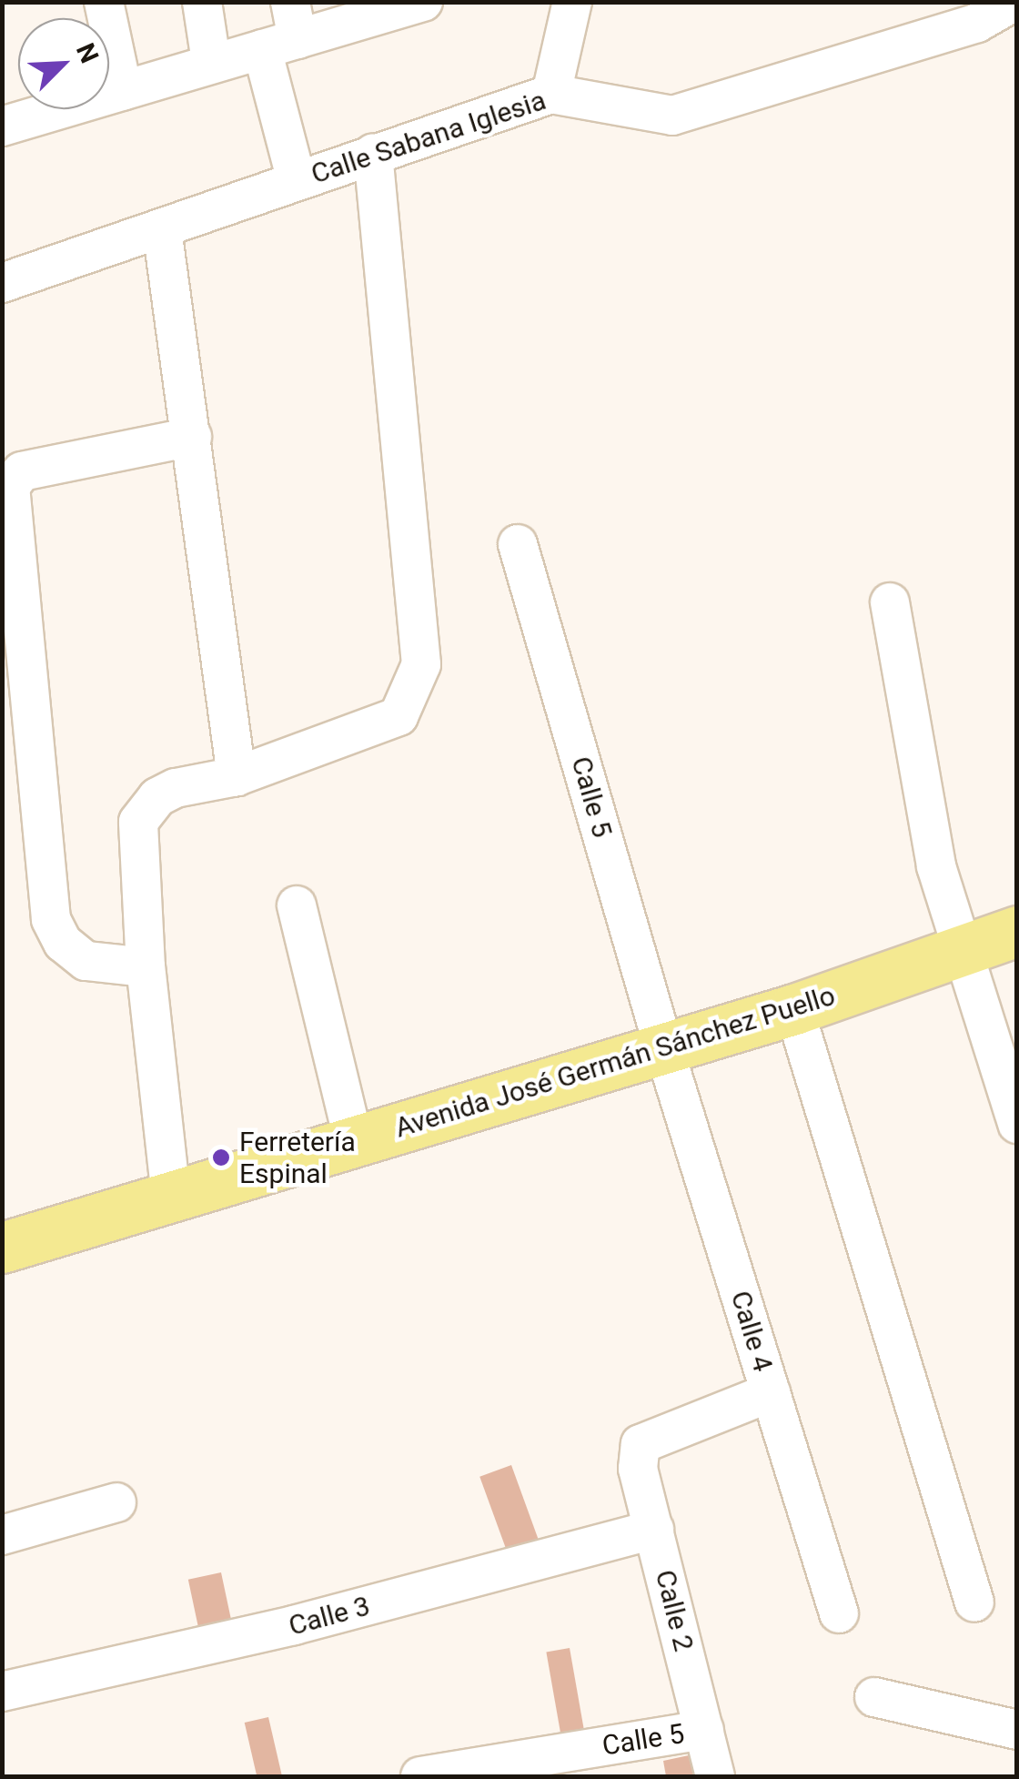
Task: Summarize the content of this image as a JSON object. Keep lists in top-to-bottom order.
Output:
{
  "streets": {
    "main road": ["Avenida José Germán Sánchez Puello"],
    "street": [
      "Calle Sabana Iglesia",
      "Calle 5",
      "Calle 4",
      "Calle 2",
      "Calle 3"
    ]
  },
  "crossings": [
    ["Calle 5", "Avenida José Germán Sánchez Puello"],
    ["Calle 5", "Calle 4"],
    ["Calle 5", "Calle 2"],
    ["Avenida José Germán Sánchez Puello", "Calle 4"],
    ["Calle 4", "Calle 2"],
    ["Calle 2", "Calle 3"]
  ],
  "places": ["Ferretería Espinal"],
  "north": "top right"
}
